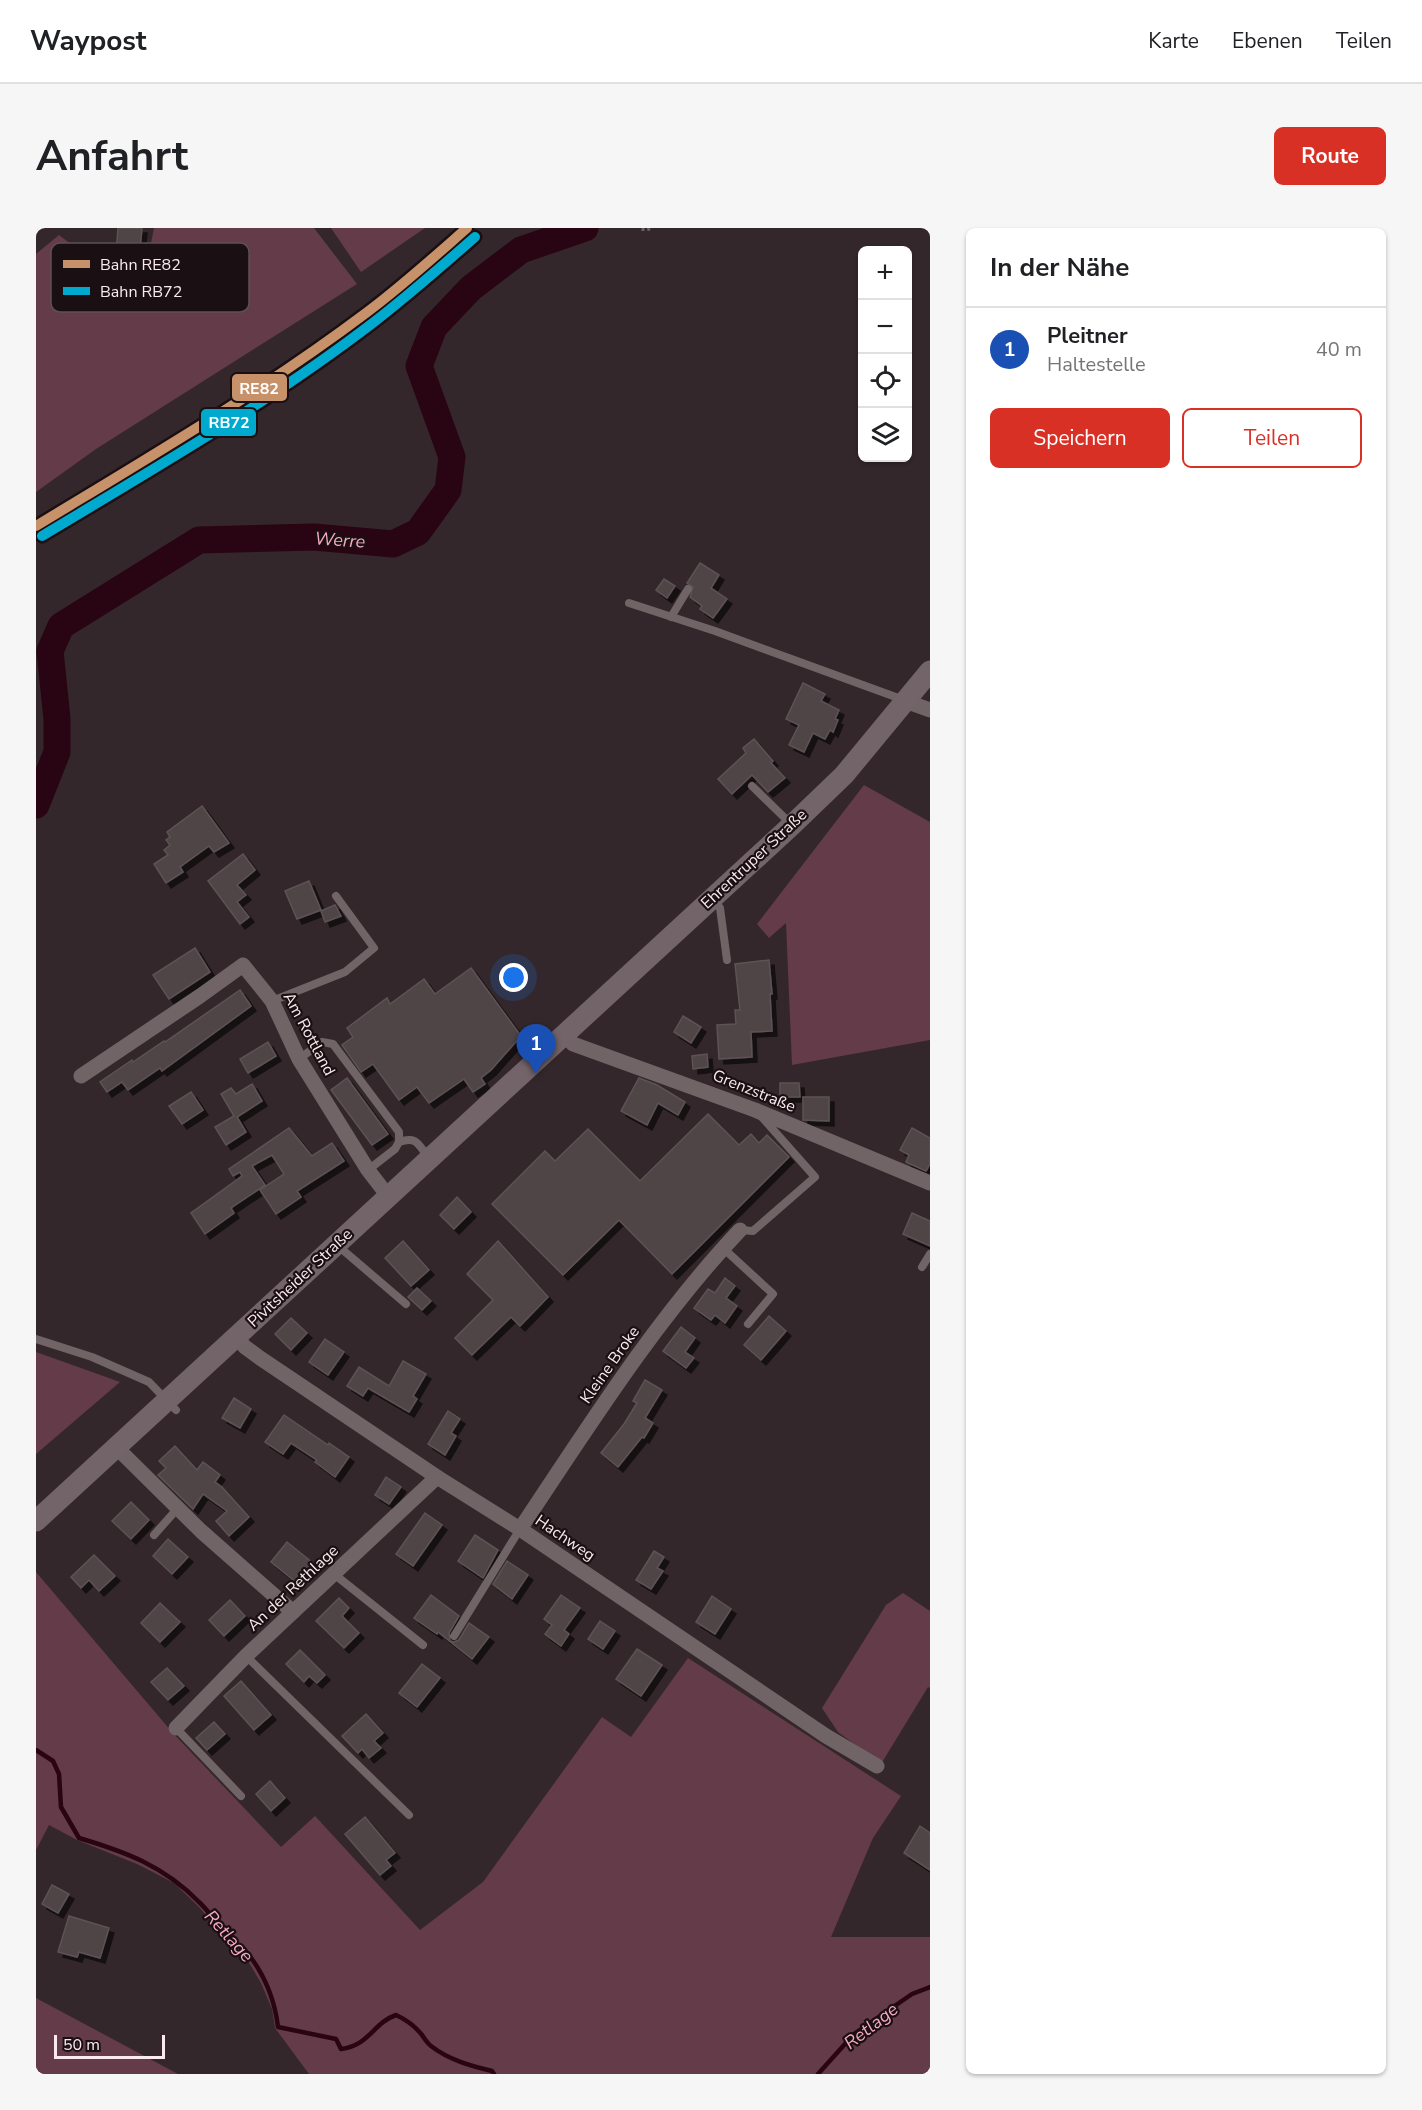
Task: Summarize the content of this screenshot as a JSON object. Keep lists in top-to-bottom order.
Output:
{
  "streets": {
    "main road": ["Ehrentruper Straße", "Pivitsheider Straße"],
    "street": [
      "Am Rottland",
      "Grenzstraße",
      "Kleine Broke",
      "Hachweg",
      "An der Rethlage"
    ]
  },
  "crossings": [
    ["Ehrentruper Straße", "Grenzstraße"],
    ["Ehrentruper Straße", "Pivitsheider Straße"],
    ["Am Rottland", "Pivitsheider Straße"],
    ["Grenzstraße", "Pivitsheider Straße"],
    ["Pivitsheider Straße", "Hachweg"],
    ["Kleine Broke", "Hachweg"],
    ["Hachweg", "An der Rethlage"]
  ],
  "water": ["Werre", "Retlage"],
  "lines": ["rail line RE82", "rail line RB72"],
  "legend": ["Bahn RE82", "Bahn RB72"],
  "scale_bar": "50 m",
  "page": {
    "header": "Waypost",
    "nav": ["Karte", "Ebenen", "Teilen"],
    "buttons": [
      "Route",
      ["Speichern", "Teilen"]
    ],
    "title": "Anfahrt",
    "heading": "In der Nähe",
    "map_buttons": ["+", "−"],
    "list": [
      {
        "mark": "1",
        "name": "Pleitner",
        "note": "Haltestelle",
        "value": "40 m"
      }
    ],
    "pins": "1",
    "scale": "50 m"
  }
}
